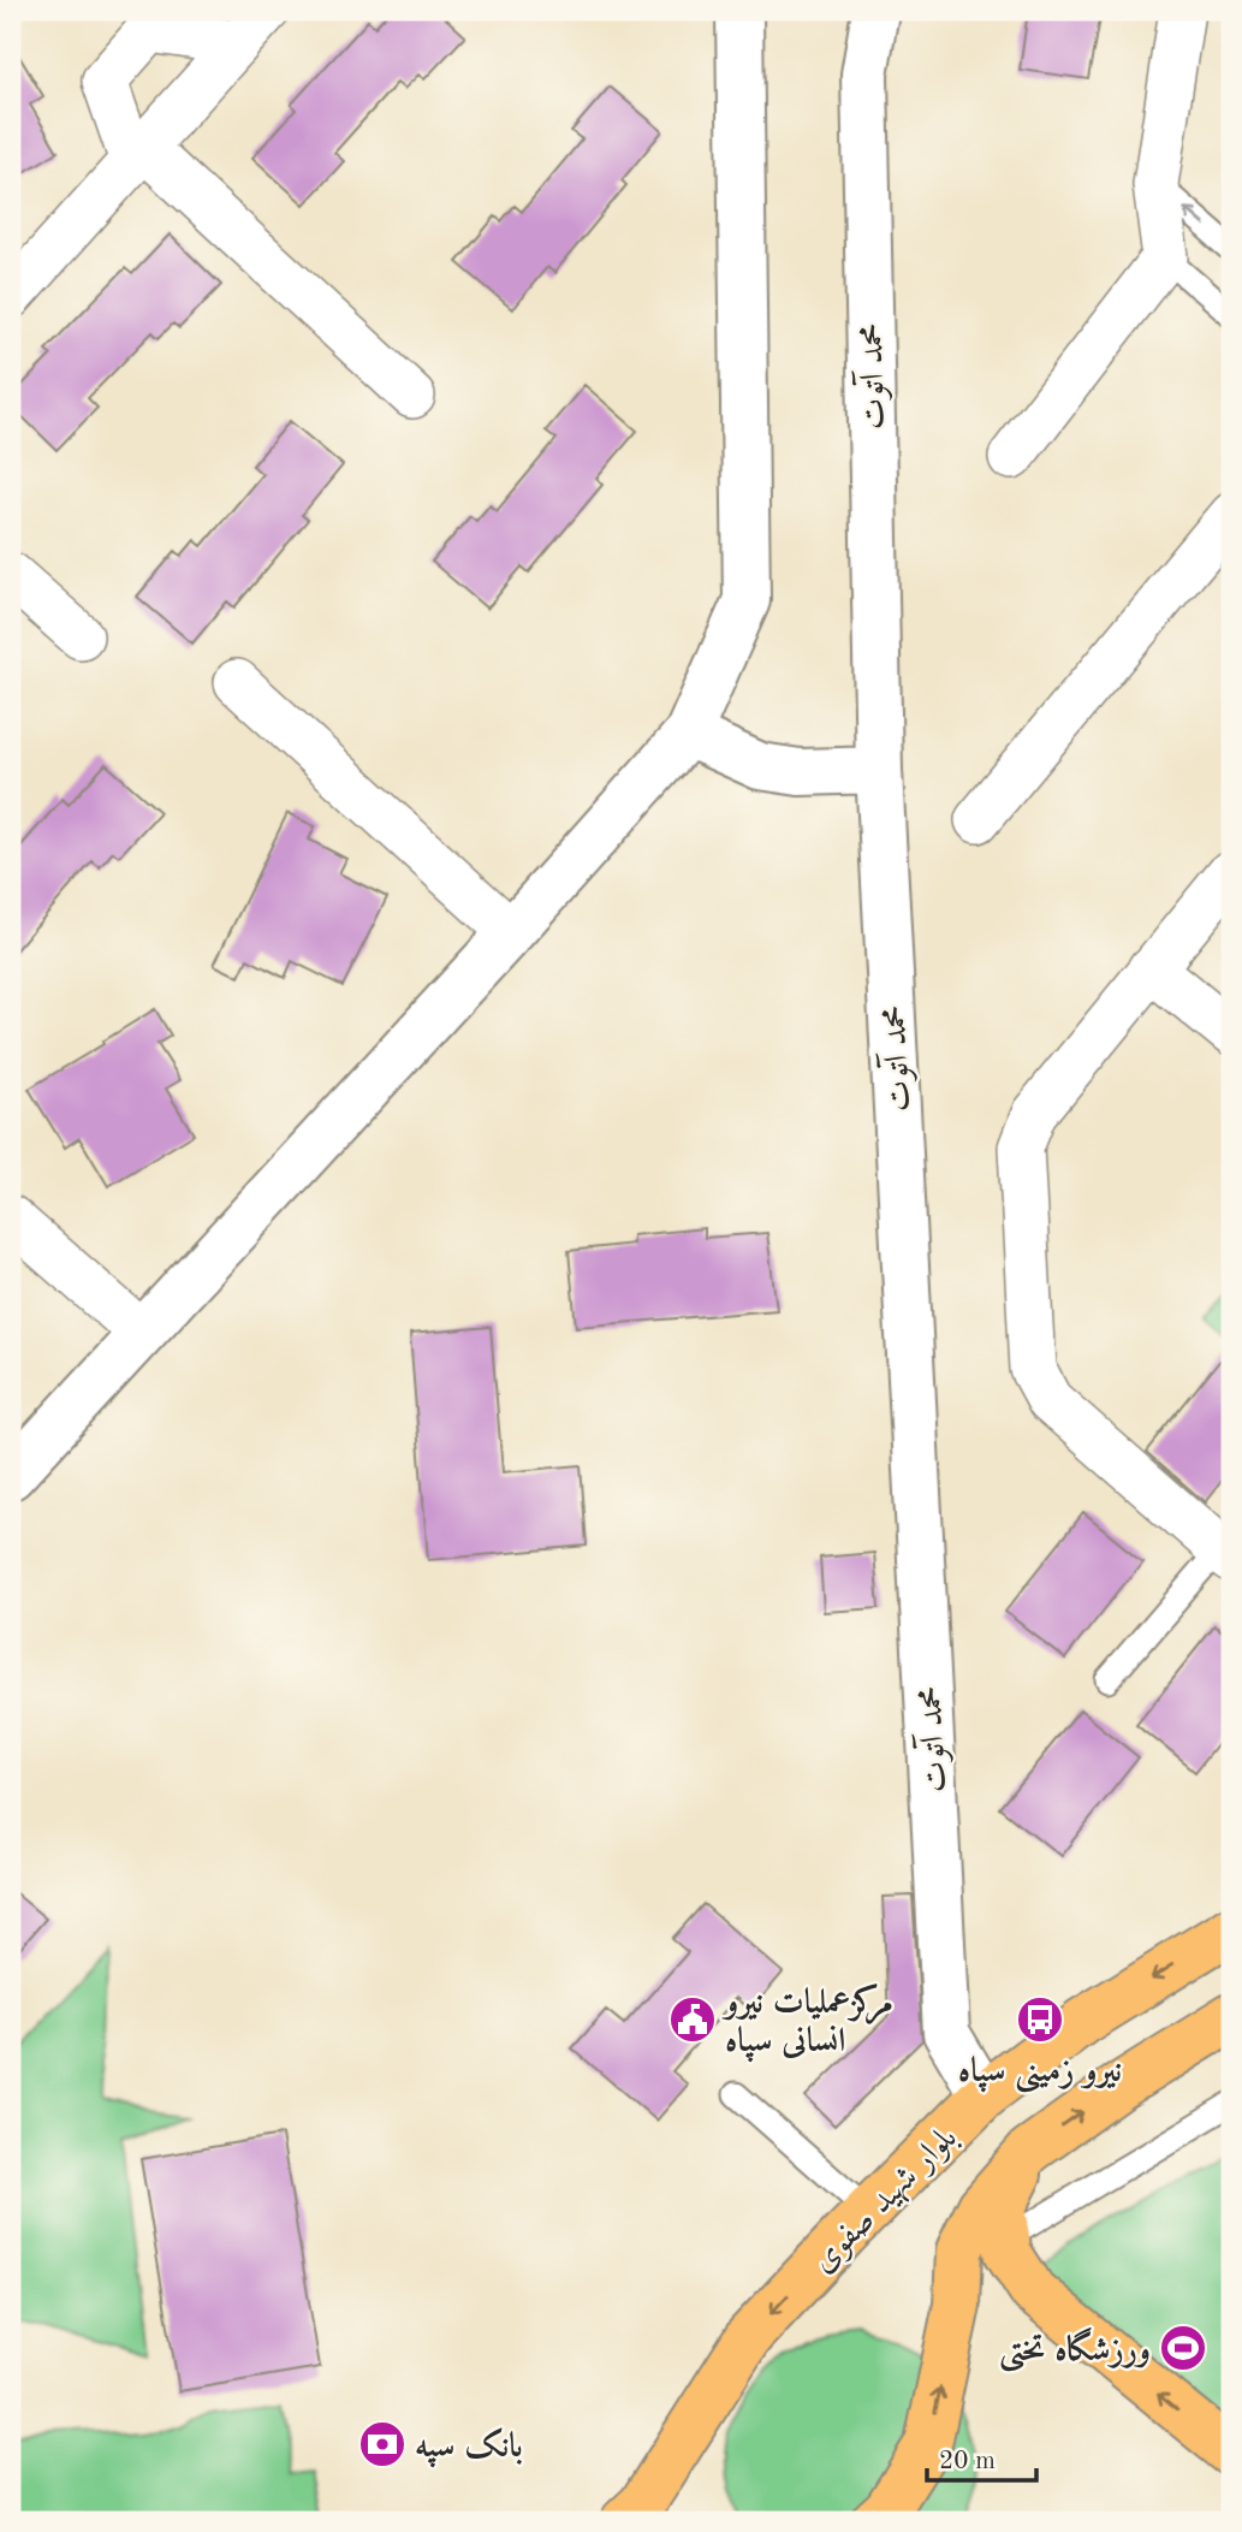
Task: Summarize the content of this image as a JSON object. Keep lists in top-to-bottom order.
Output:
{
  "streets": {
    "main road": ["بلوار شهید صفوی"],
    "street": ["محمد آتوت"]
  },
  "crossings": [
    ["محمد آتوت", "بلوار شهید صفوی"]
  ],
  "places": {
    "public building": ["مرکزعملیات نیرو انسانی سپاه"],
    "bus stop": ["نیرو زمینی سپاه"],
    "sports": ["ورزشگاه تختی"],
    "bank": ["بانک سپه"]
  },
  "scale_bar": "20 m"
}
